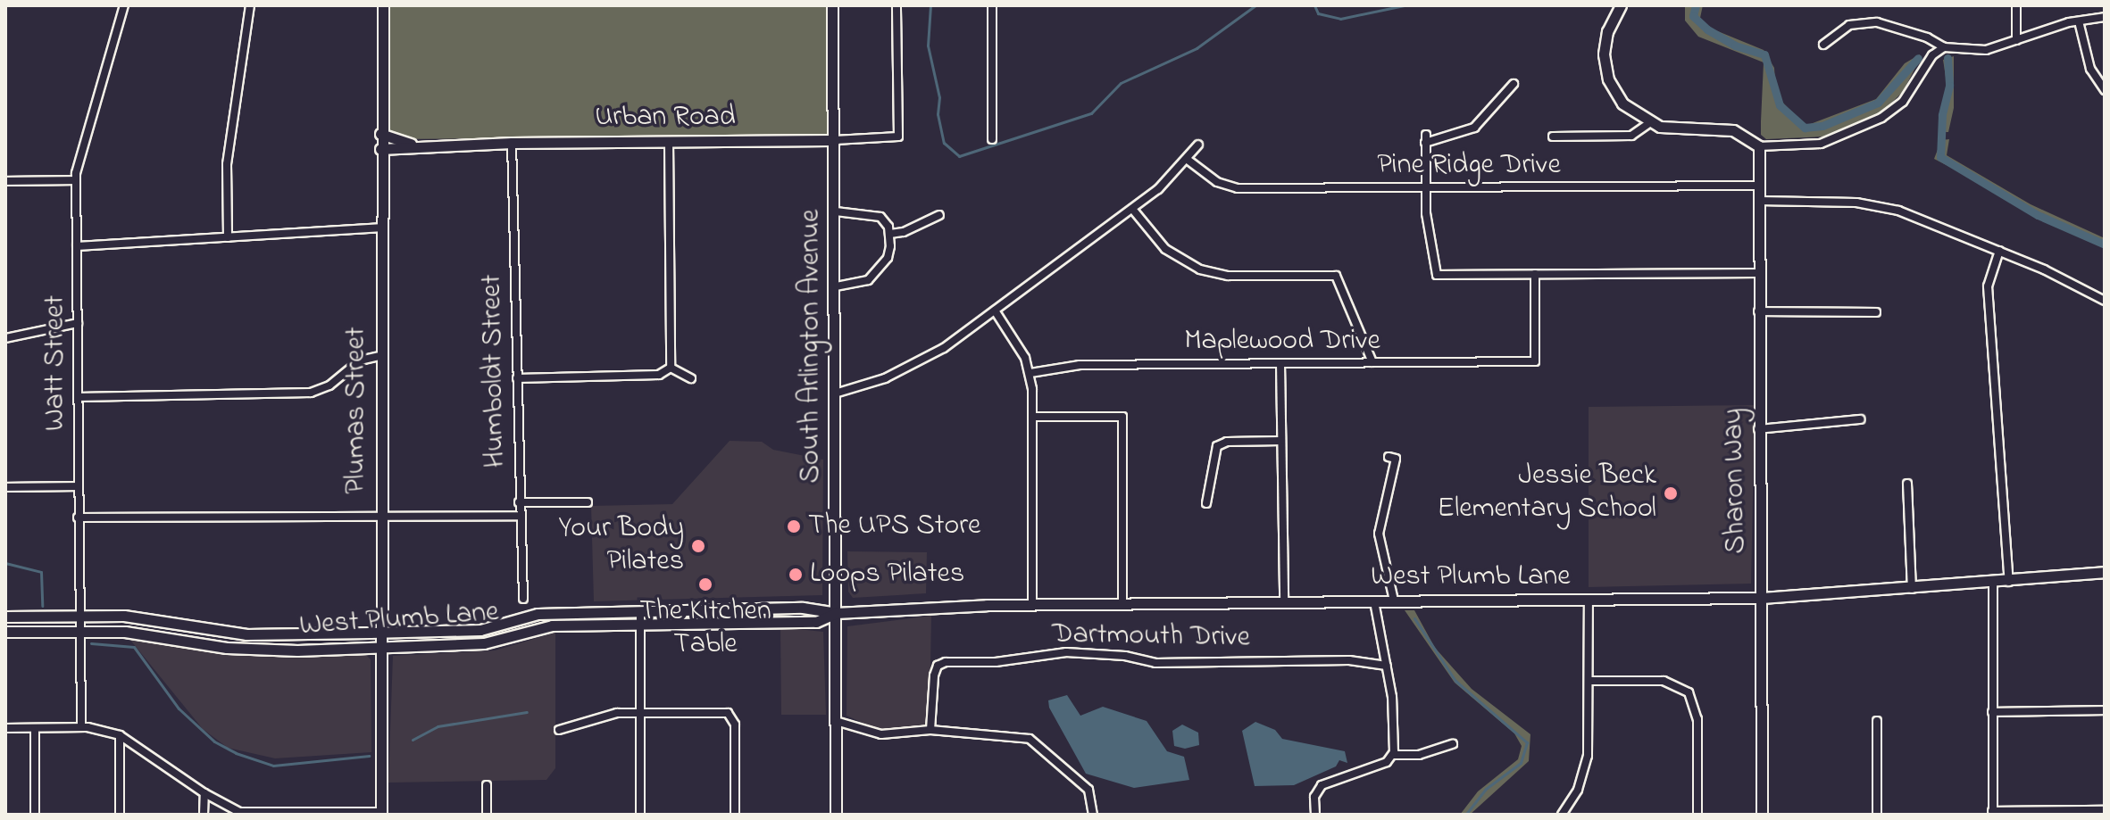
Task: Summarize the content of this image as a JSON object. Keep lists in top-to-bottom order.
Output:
{
  "streets": {
    "main road": [
      "Urban Road",
      "South Arlington Avenue",
      "Plumas Street",
      "Sharon Way",
      "West Plumb Lane"
    ],
    "street": [
      "Pine Ridge Drive",
      "Maplewood Drive",
      "Watt Street",
      "Humboldt Street",
      "Dartmouth Drive"
    ]
  },
  "crossings": [
    ["Urban Road", "South Arlington Avenue"],
    ["Urban Road", "Humboldt Street"],
    ["Urban Road", "Plumas Street"],
    ["Pine Ridge Drive", "Sharon Way"],
    ["South Arlington Avenue", "West Plumb Lane"],
    ["Watt Street", "West Plumb Lane"],
    ["Plumas Street", "West Plumb Lane"],
    ["Sharon Way", "West Plumb Lane"]
  ],
  "places": [
    "Jessie Beck Elementary School",
    "The UPS Store",
    "Your Body Pilates",
    "Loops Pilates",
    "The Kitchen Table"
  ]
}
